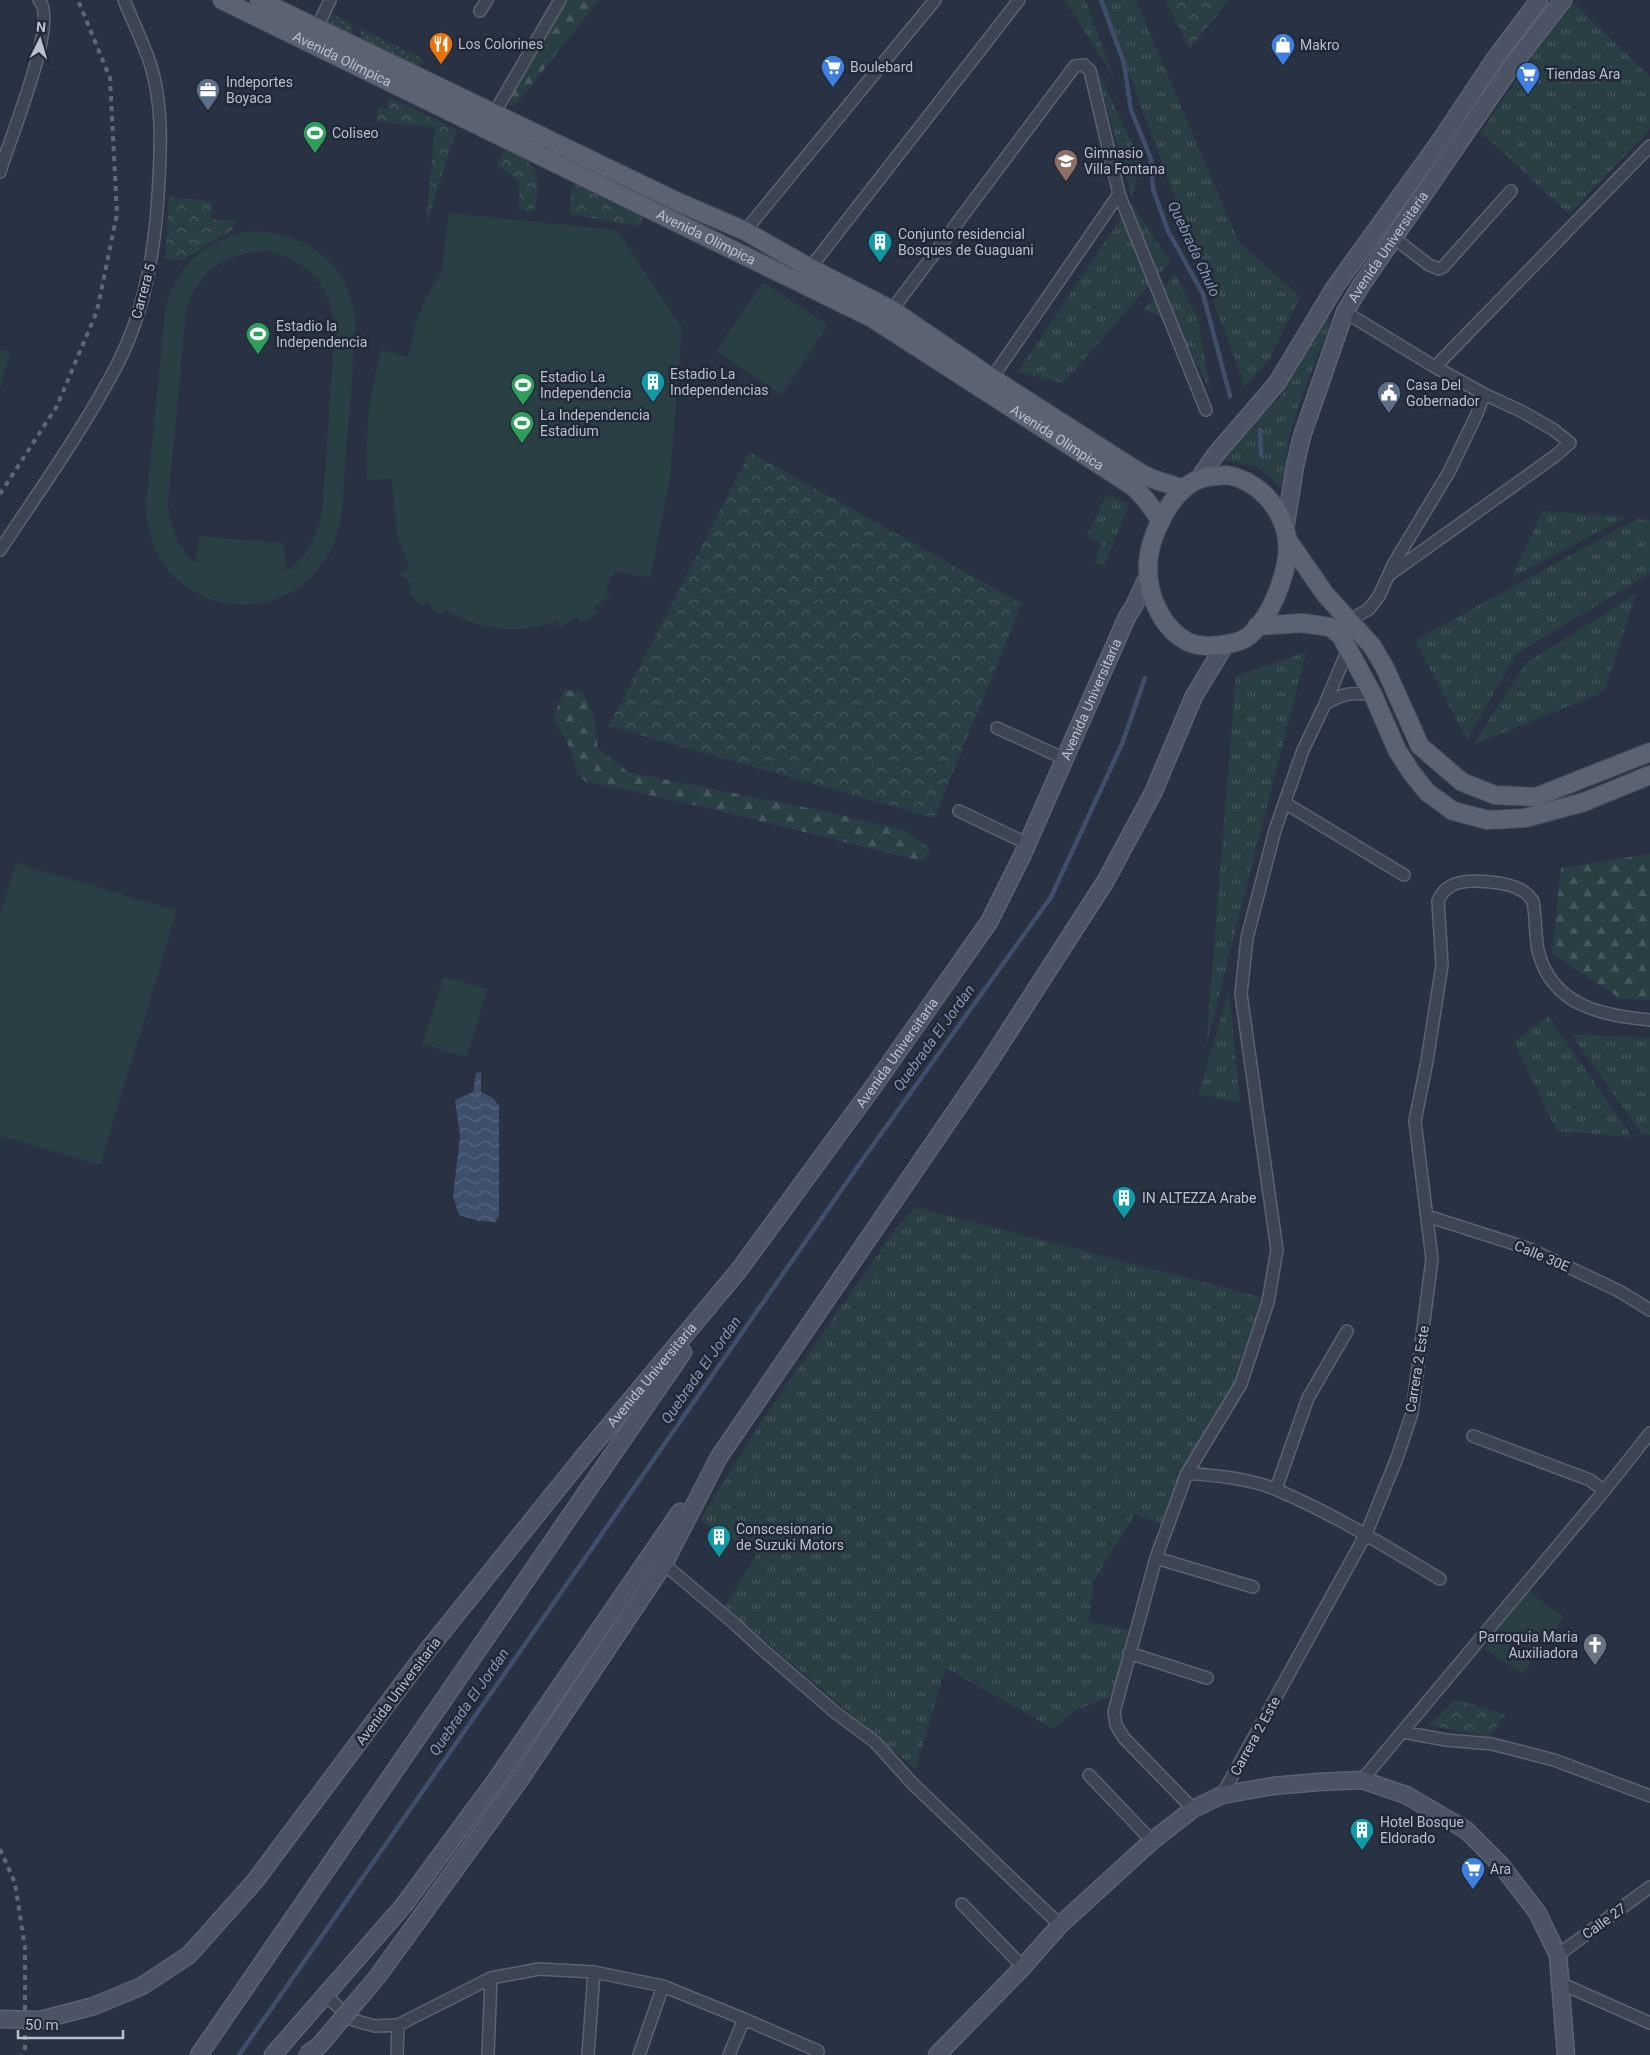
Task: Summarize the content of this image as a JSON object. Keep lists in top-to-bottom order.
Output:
{
  "streets": {
    "main road": ["Avenida Olimpica", "Avenida Universitaria"],
    "street": [
      "Carrera 5",
      "Calle 30E",
      "Carrera 2 Este",
      "Calle 27"
    ]
  },
  "crossings": [
    ["Avenida Olimpica", "Avenida Universitaria"],
    ["Calle 30E", "Carrera 2 Este"]
  ],
  "water": ["Quebrada Chulo", "Quebrada El Jordan"],
  "places": {
    "restaurant": ["Los Colorines"],
    "shop": ["Makro"],
    "supermarket": ["Boulebard", "Tiendas Ara", "Ara"],
    "office": ["Indeportes Boyaca"],
    "sports": [
      "Coliseo",
      "Estadio la Independencia",
      "Estadio La Independencia",
      "La Independencia Estadium"
    ],
    "school or university": ["Gimnasio Villa Fontana"],
    "building": [
      "Conjunto residencial Bosques de Guaguani",
      "Estadio La Independencias",
      "IN ALTEZZA Arabe",
      "Conscesionario de Suzuki Motors",
      "Hotel Bosque Eldorado"
    ],
    "public building": ["Casa Del Gobernador"],
    "church": ["Parroquia Maria Auxiliadora"]
  },
  "scale_bar": "50 m",
  "north": "top"
}
